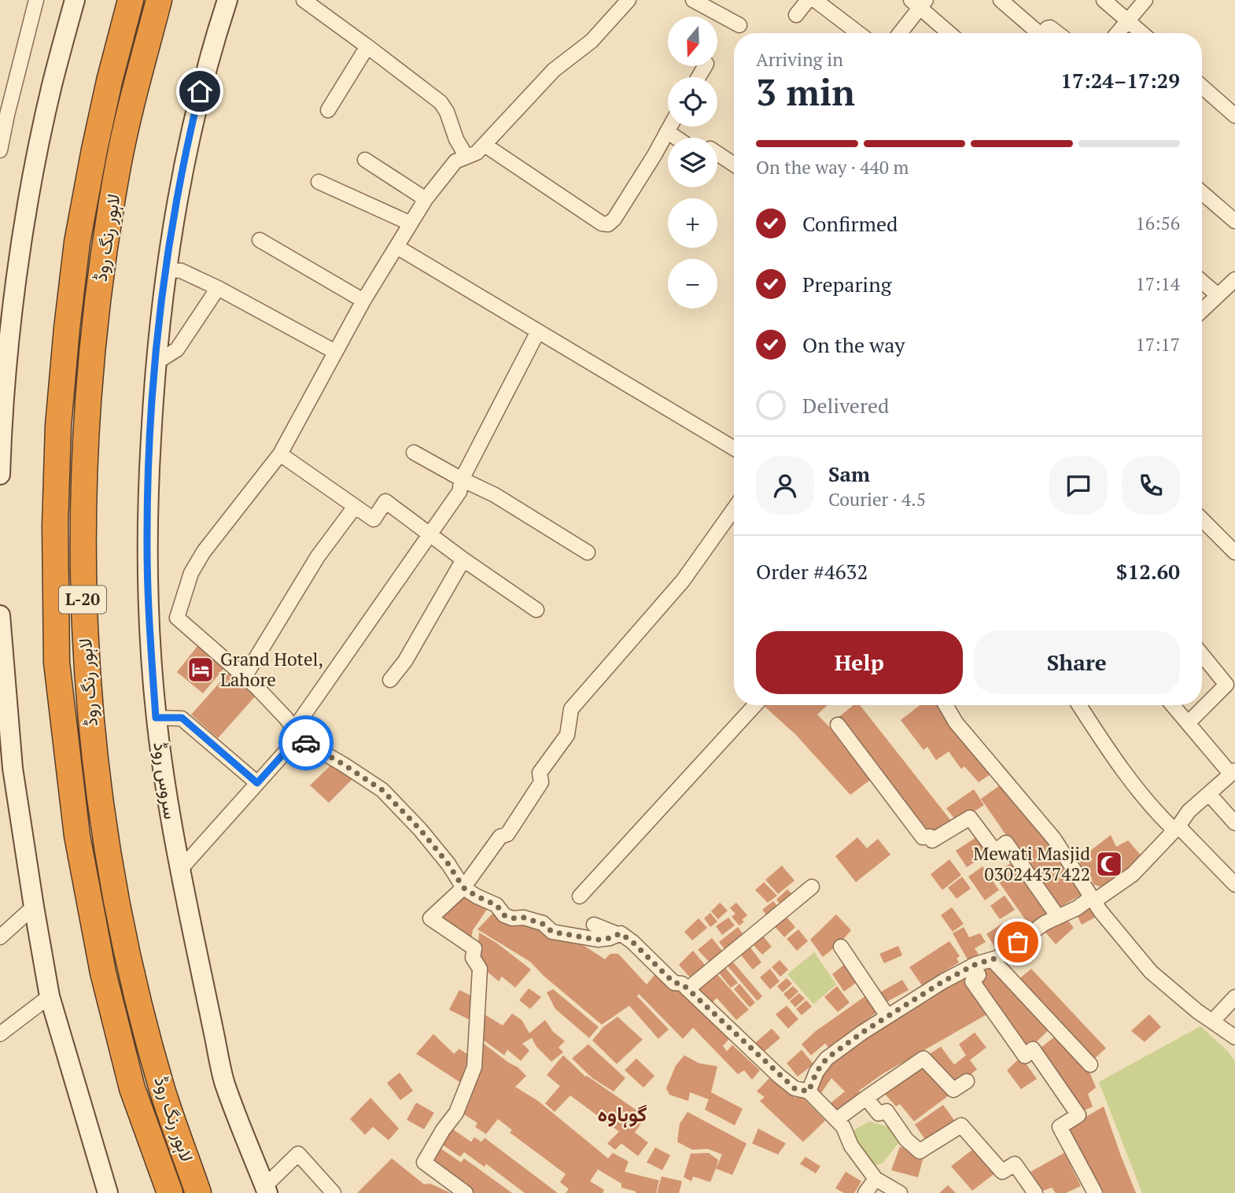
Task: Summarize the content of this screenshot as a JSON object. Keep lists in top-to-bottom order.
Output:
{
  "streets": {
    "highway": ["لاہور رنگ روڈ", "L-20"],
    "street": ["سروس روڈ"]
  },
  "districts": ["گوہاوہ"],
  "places": {
    "hotel": ["Grand Hotel, Lahore"],
    "mosque": ["Mewati Masjid 03024437422"]
  },
  "north": "bottom",
  "page": {
    "map_buttons": ["+", "−"],
    "heading": ["3 min", "Arriving in", "17:24–17:29"],
    "panel": [
      "Sam",
      "Courier · 4.5",
      "Order #4632",
      "$12.60"
    ],
    "bar": "On the way · 440 m",
    "list": [
      ["Confirmed", "16:56"],
      ["Preparing", "17:14"],
      ["On the way", "17:17"],
      "Delivered"
    ],
    "buttons": ["Help", "Share"]
  }
}
